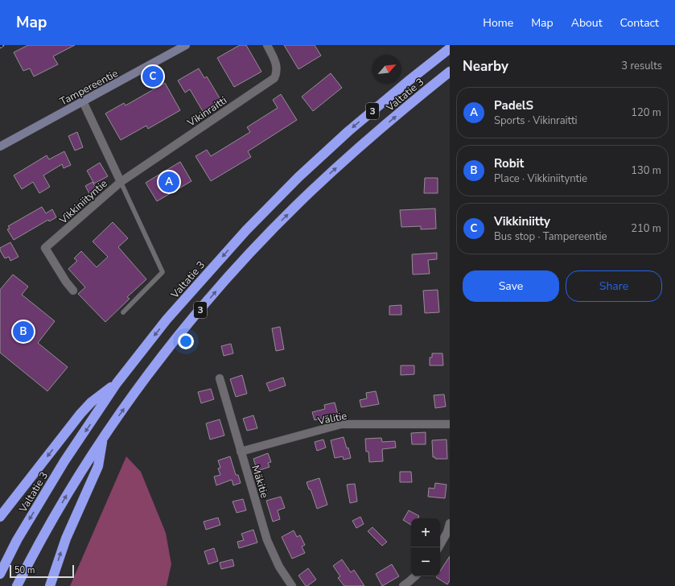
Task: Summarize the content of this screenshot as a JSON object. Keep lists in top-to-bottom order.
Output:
{
  "streets": {
    "highway": ["Valtatie 3", "3"],
    "main road": ["Tampereentie"],
    "street": [
      "Vikinraitti",
      "Vikkiniityntie",
      "Välitie",
      "Mäkitie"
    ]
  },
  "crossings": [
    ["Tampereentie", "Vikkiniityntie"],
    ["Vikinraitti", "Vikkiniityntie"],
    ["Välitie", "Mäkitie"]
  ],
  "scale_bar": "50 m",
  "north": "top right",
  "page": {
    "header": "Map",
    "nav": [
      "Home",
      "Map",
      "About",
      "Contact"
    ],
    "heading": ["Nearby", "3 results"],
    "pins": ["C", "A", "B"],
    "list": [
      {
        "mark": "A",
        "name": "PadelS",
        "note": "Sports · Vikinraitti",
        "value": "120 m"
      },
      {
        "mark": "B",
        "name": "Robit",
        "note": "Place · Vikkiniityntie",
        "value": "130 m"
      },
      {
        "mark": "C",
        "name": "Vikkiniitty",
        "note": "Bus stop · Tampereentie",
        "value": "210 m"
      }
    ],
    "buttons": ["Save", "Share"],
    "map_buttons": ["+", "−"],
    "scale": "50 m"
  }
}
